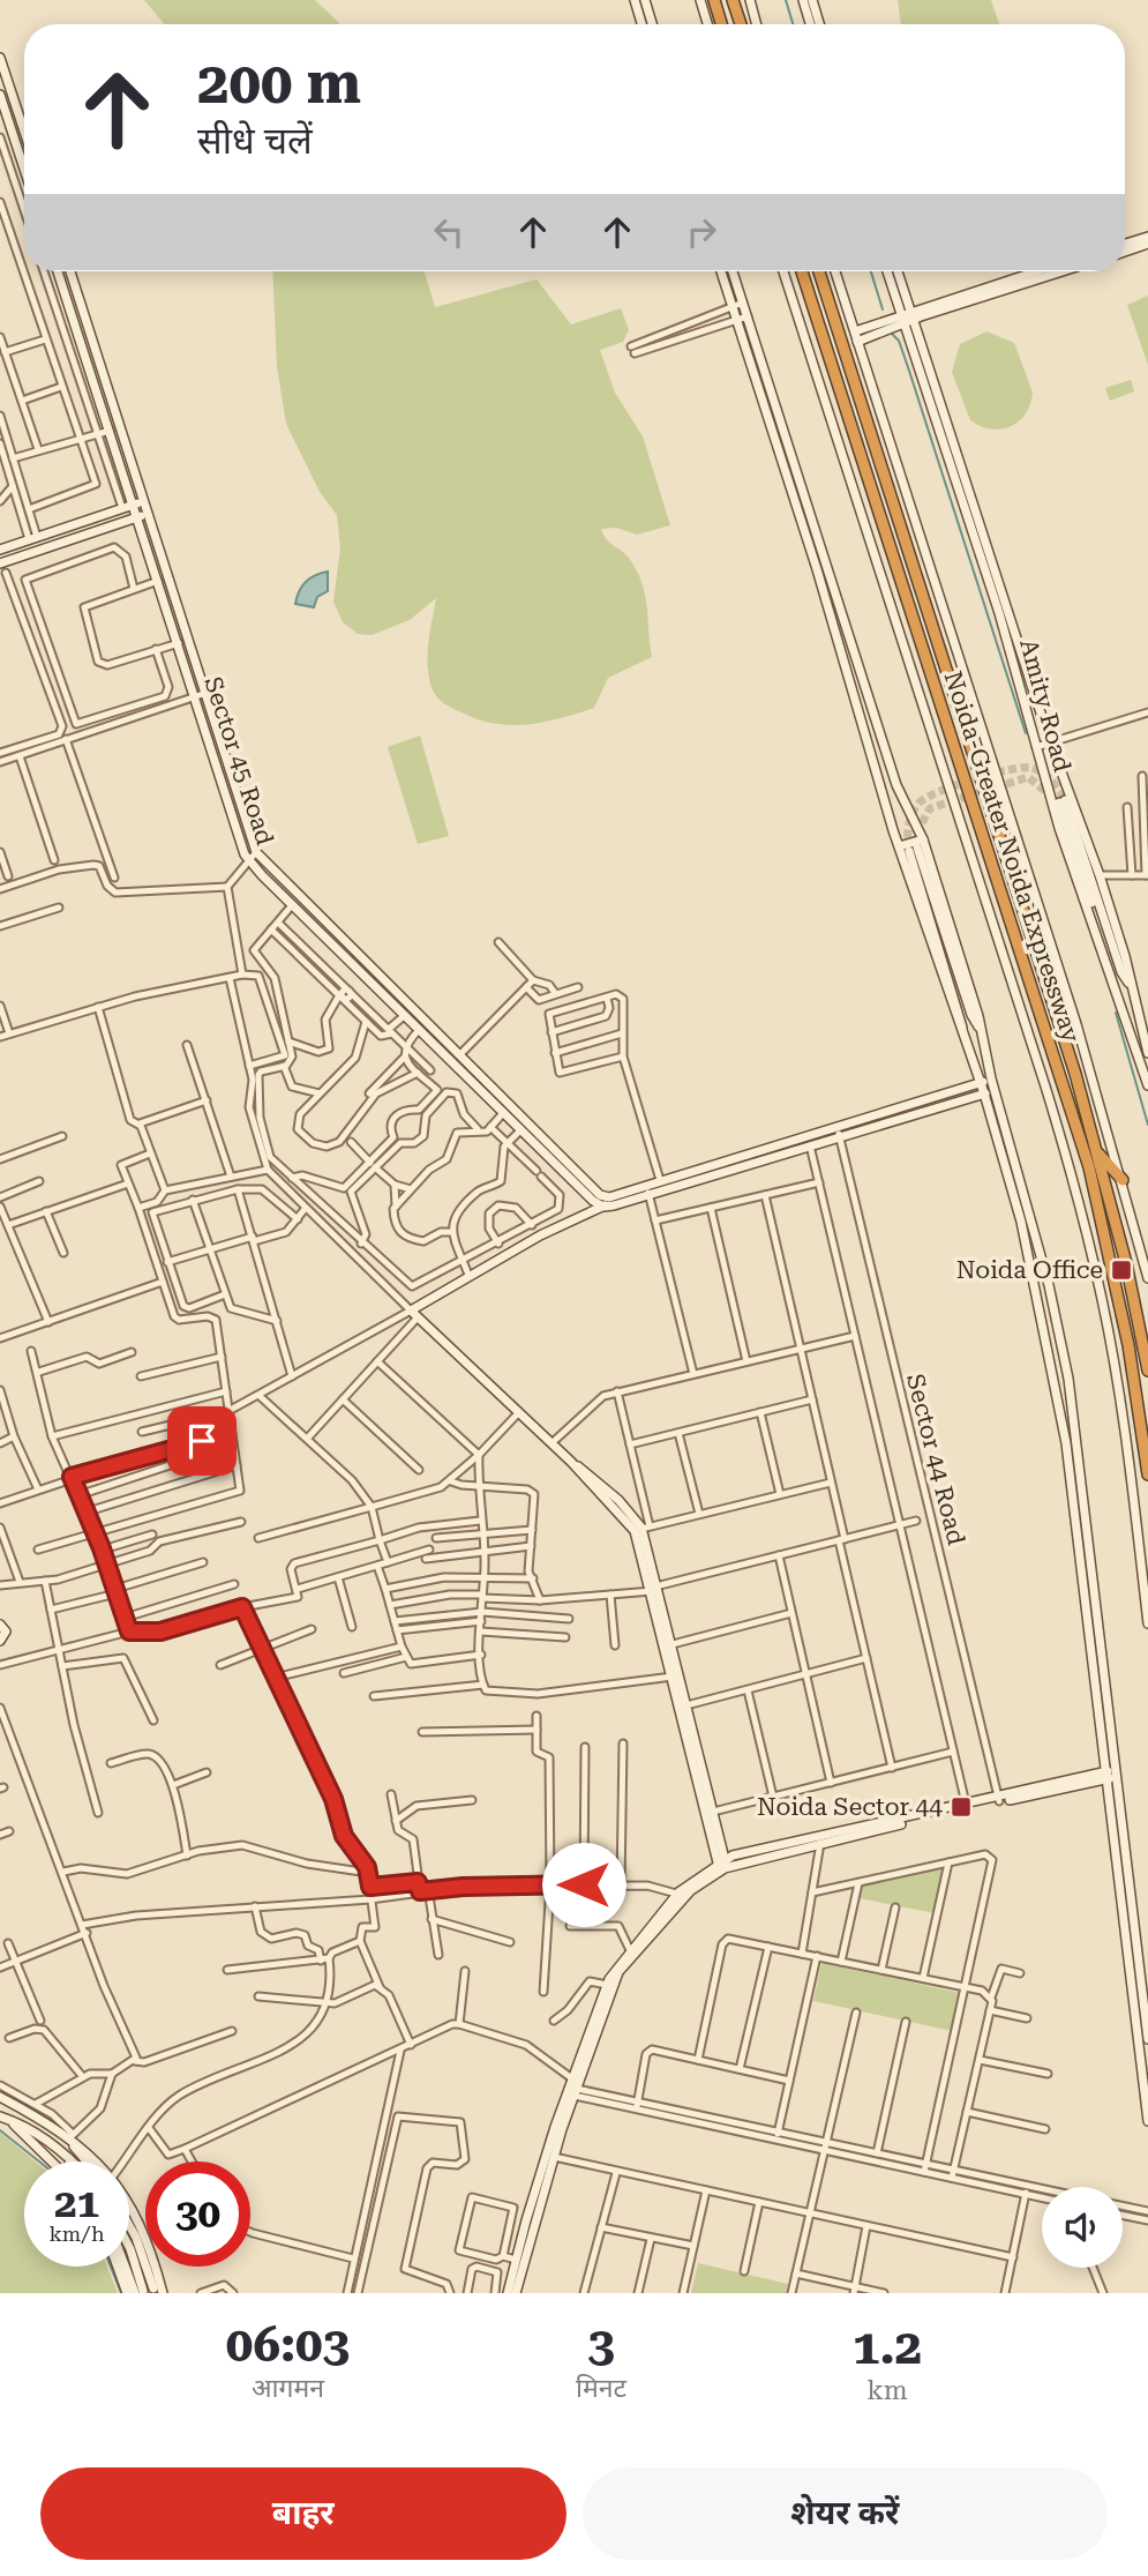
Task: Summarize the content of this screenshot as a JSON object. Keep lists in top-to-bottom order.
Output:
{
  "streets": {
    "highway": ["Noida-Greater Noida Expressway"],
    "street": ["Amity Road", "Sector 45 Road", "Sector 44 Road"]
  },
  "places": {
    "transit": ["Noida Office", "Noida Sector 44"]
  },
  "page": {
    "turn": ["200 m", "सीधे चलें"],
    "speed": "21 km/h",
    "limit": "30",
    "eta": [
      "06:03",
      "आगमन",
      "3",
      "मिनट",
      "1.2",
      "km"
    ],
    "buttons": ["बाहर", "शेयर करें"]
  }
}
